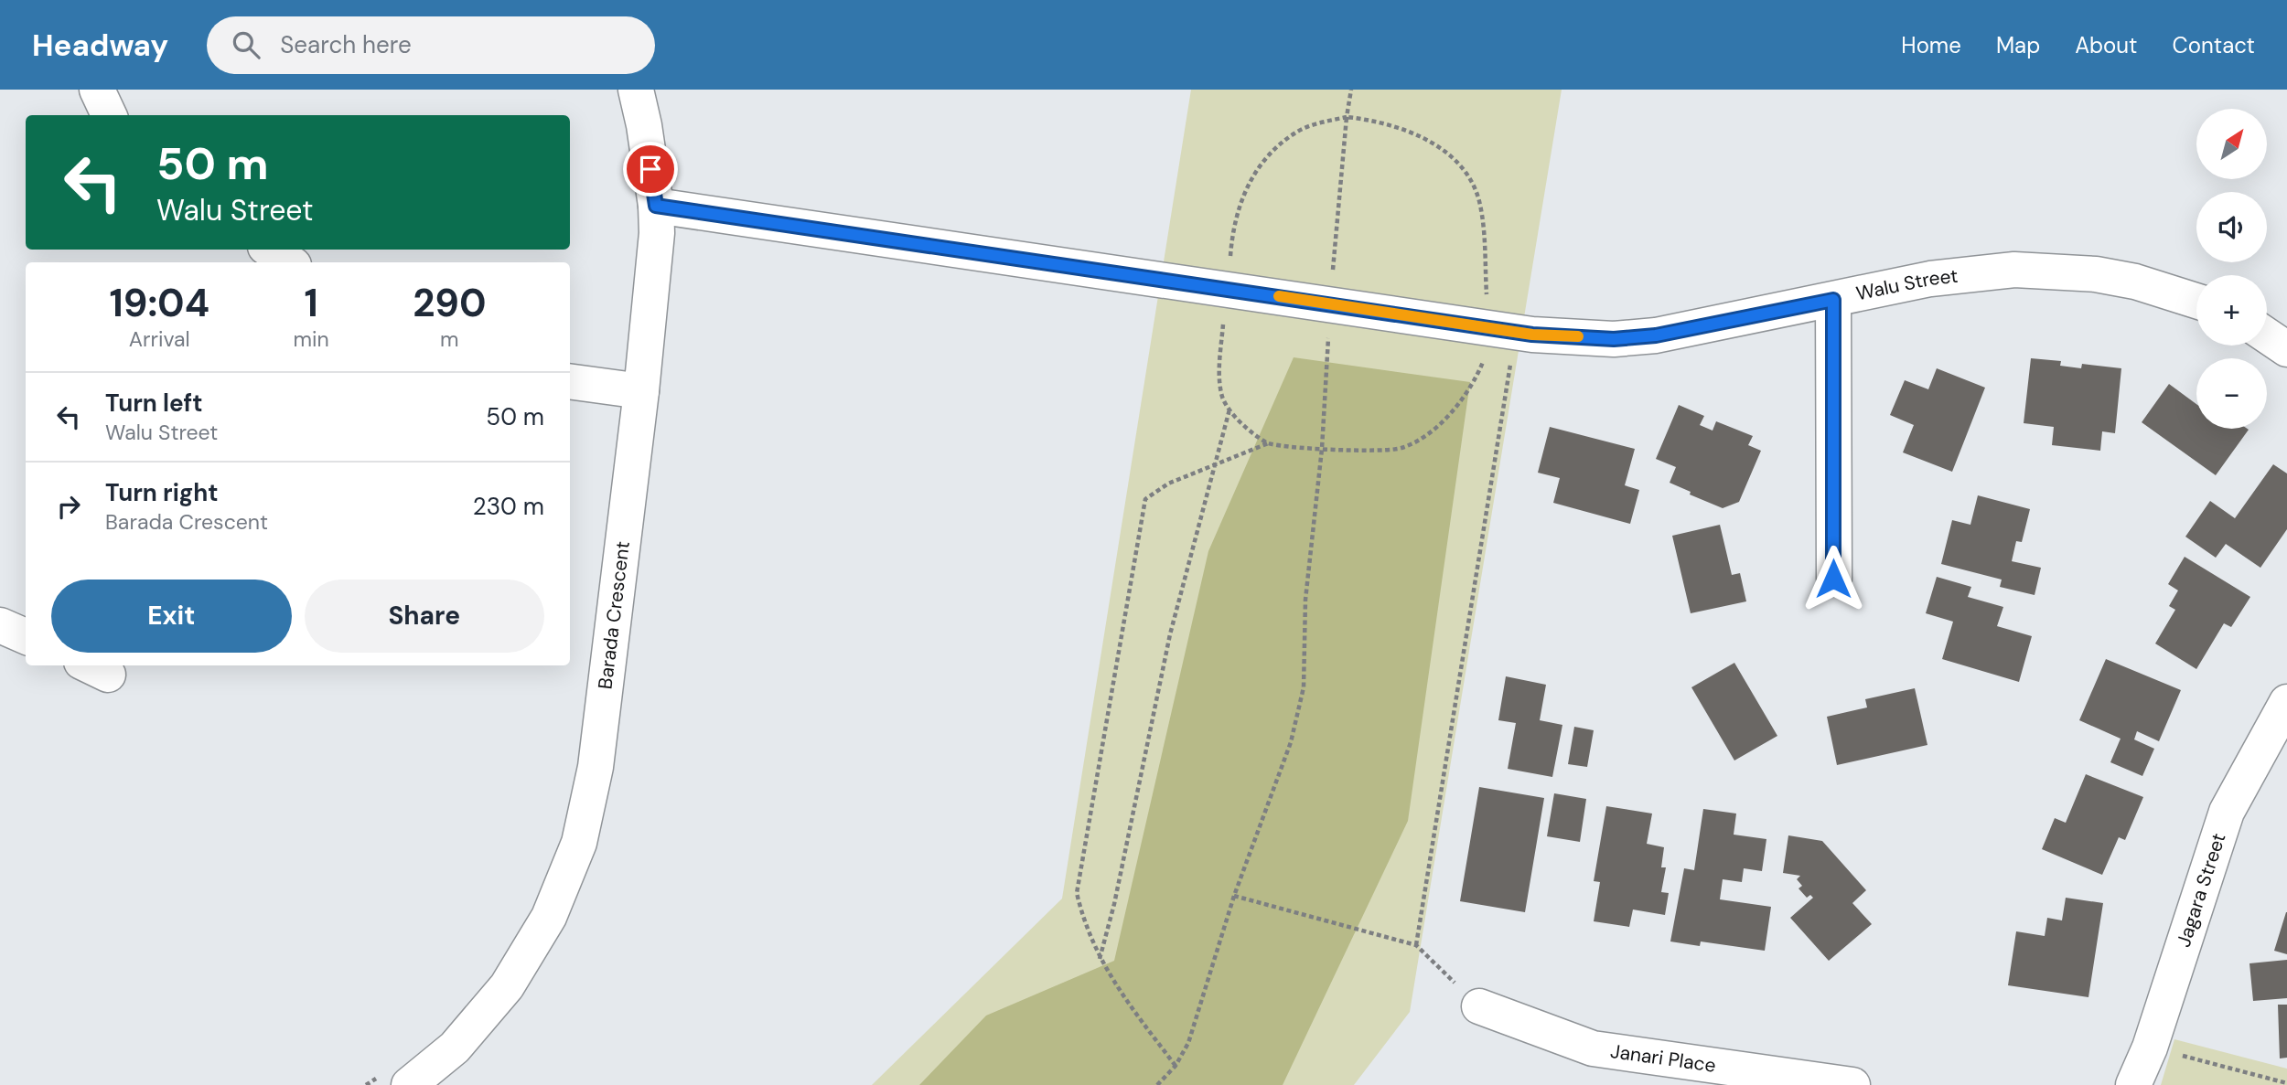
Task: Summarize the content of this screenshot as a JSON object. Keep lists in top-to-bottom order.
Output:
{
  "streets": {
    "street": [
      "Walu Street",
      "Barada Crescent",
      "Jagara Street",
      "Janari Place"
    ]
  },
  "crossings": [
    ["Walu Street", "Barada Crescent"]
  ],
  "north": "top right",
  "page": {
    "header": "Headway",
    "search": "Search here",
    "nav": [
      "Home",
      "Map",
      "About",
      "Contact"
    ],
    "map_buttons": ["+", "−"],
    "turn": ["50 m", "Walu Street"],
    "eta": [
      "19:04",
      "Arrival",
      "1",
      "min",
      "290",
      "m"
    ],
    "list": [
      {
        "name": "Turn left",
        "note": "Walu Street",
        "value": "50 m"
      },
      {
        "name": "Turn right",
        "note": "Barada Crescent",
        "value": "230 m"
      }
    ],
    "buttons": ["Exit", "Share"]
  }
}
